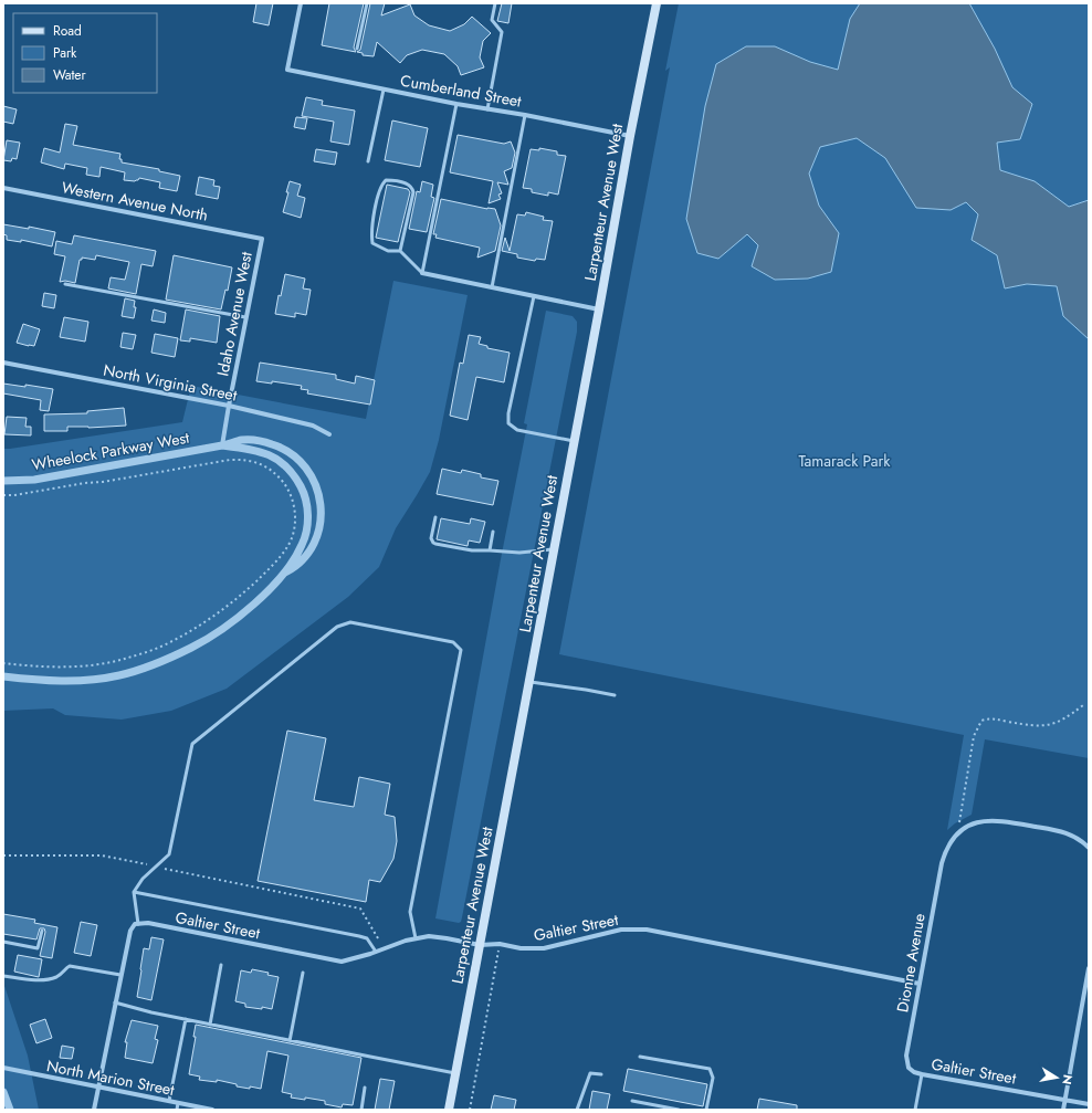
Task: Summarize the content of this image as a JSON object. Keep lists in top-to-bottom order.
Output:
{
  "streets": {
    "main road": ["Larpenteur Avenue West"],
    "street": [
      "Cumberland Street",
      "Western Avenue North",
      "Idaho Avenue West",
      "North Virginia Street",
      "Wheelock Parkway West",
      "Galtier Street",
      "Dionne Avenue",
      "North Marion Street"
    ]
  },
  "crossings": [
    ["Cumberland Street", "Larpenteur Avenue West"],
    ["Western Avenue North", "Idaho Avenue West"],
    ["Larpenteur Avenue West", "Galtier Street"],
    ["Idaho Avenue West", "North Virginia Street"],
    ["Idaho Avenue West", "Wheelock Parkway West"],
    ["Galtier Street", "Dionne Avenue"]
  ],
  "parks": ["Tamarack Park"],
  "legend": ["Road", "Park", "Water"],
  "north": "right"
}
